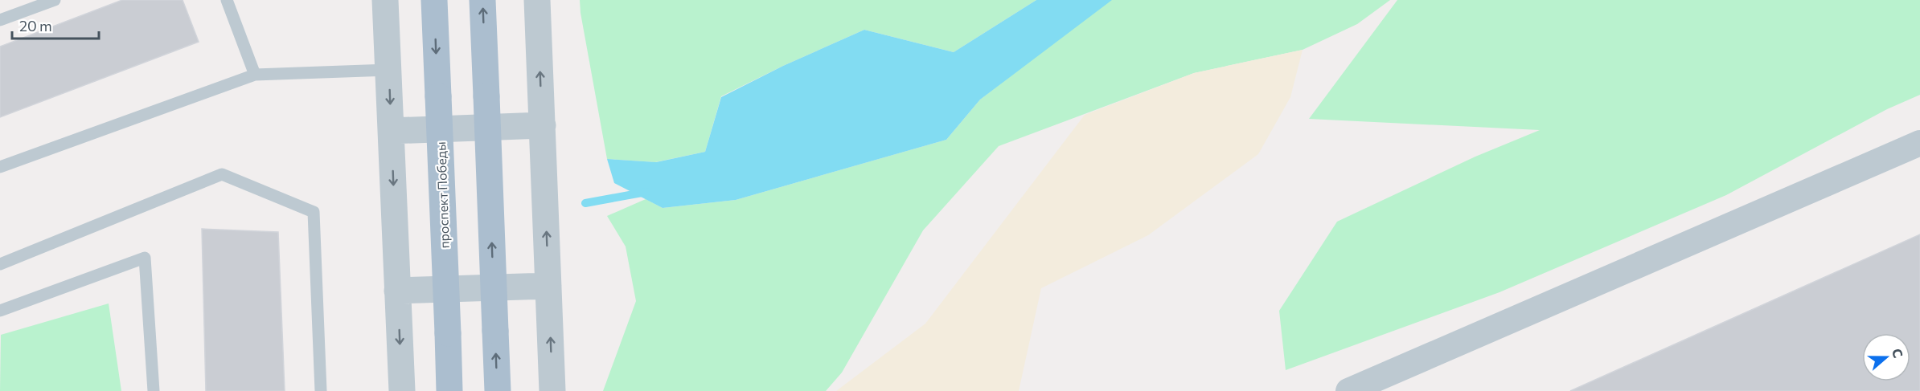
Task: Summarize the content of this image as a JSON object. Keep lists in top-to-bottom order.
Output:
{
  "streets": {
    "main road": ["проспект Победы"]
  },
  "scale_bar": "20 m",
  "north": "right"
}
